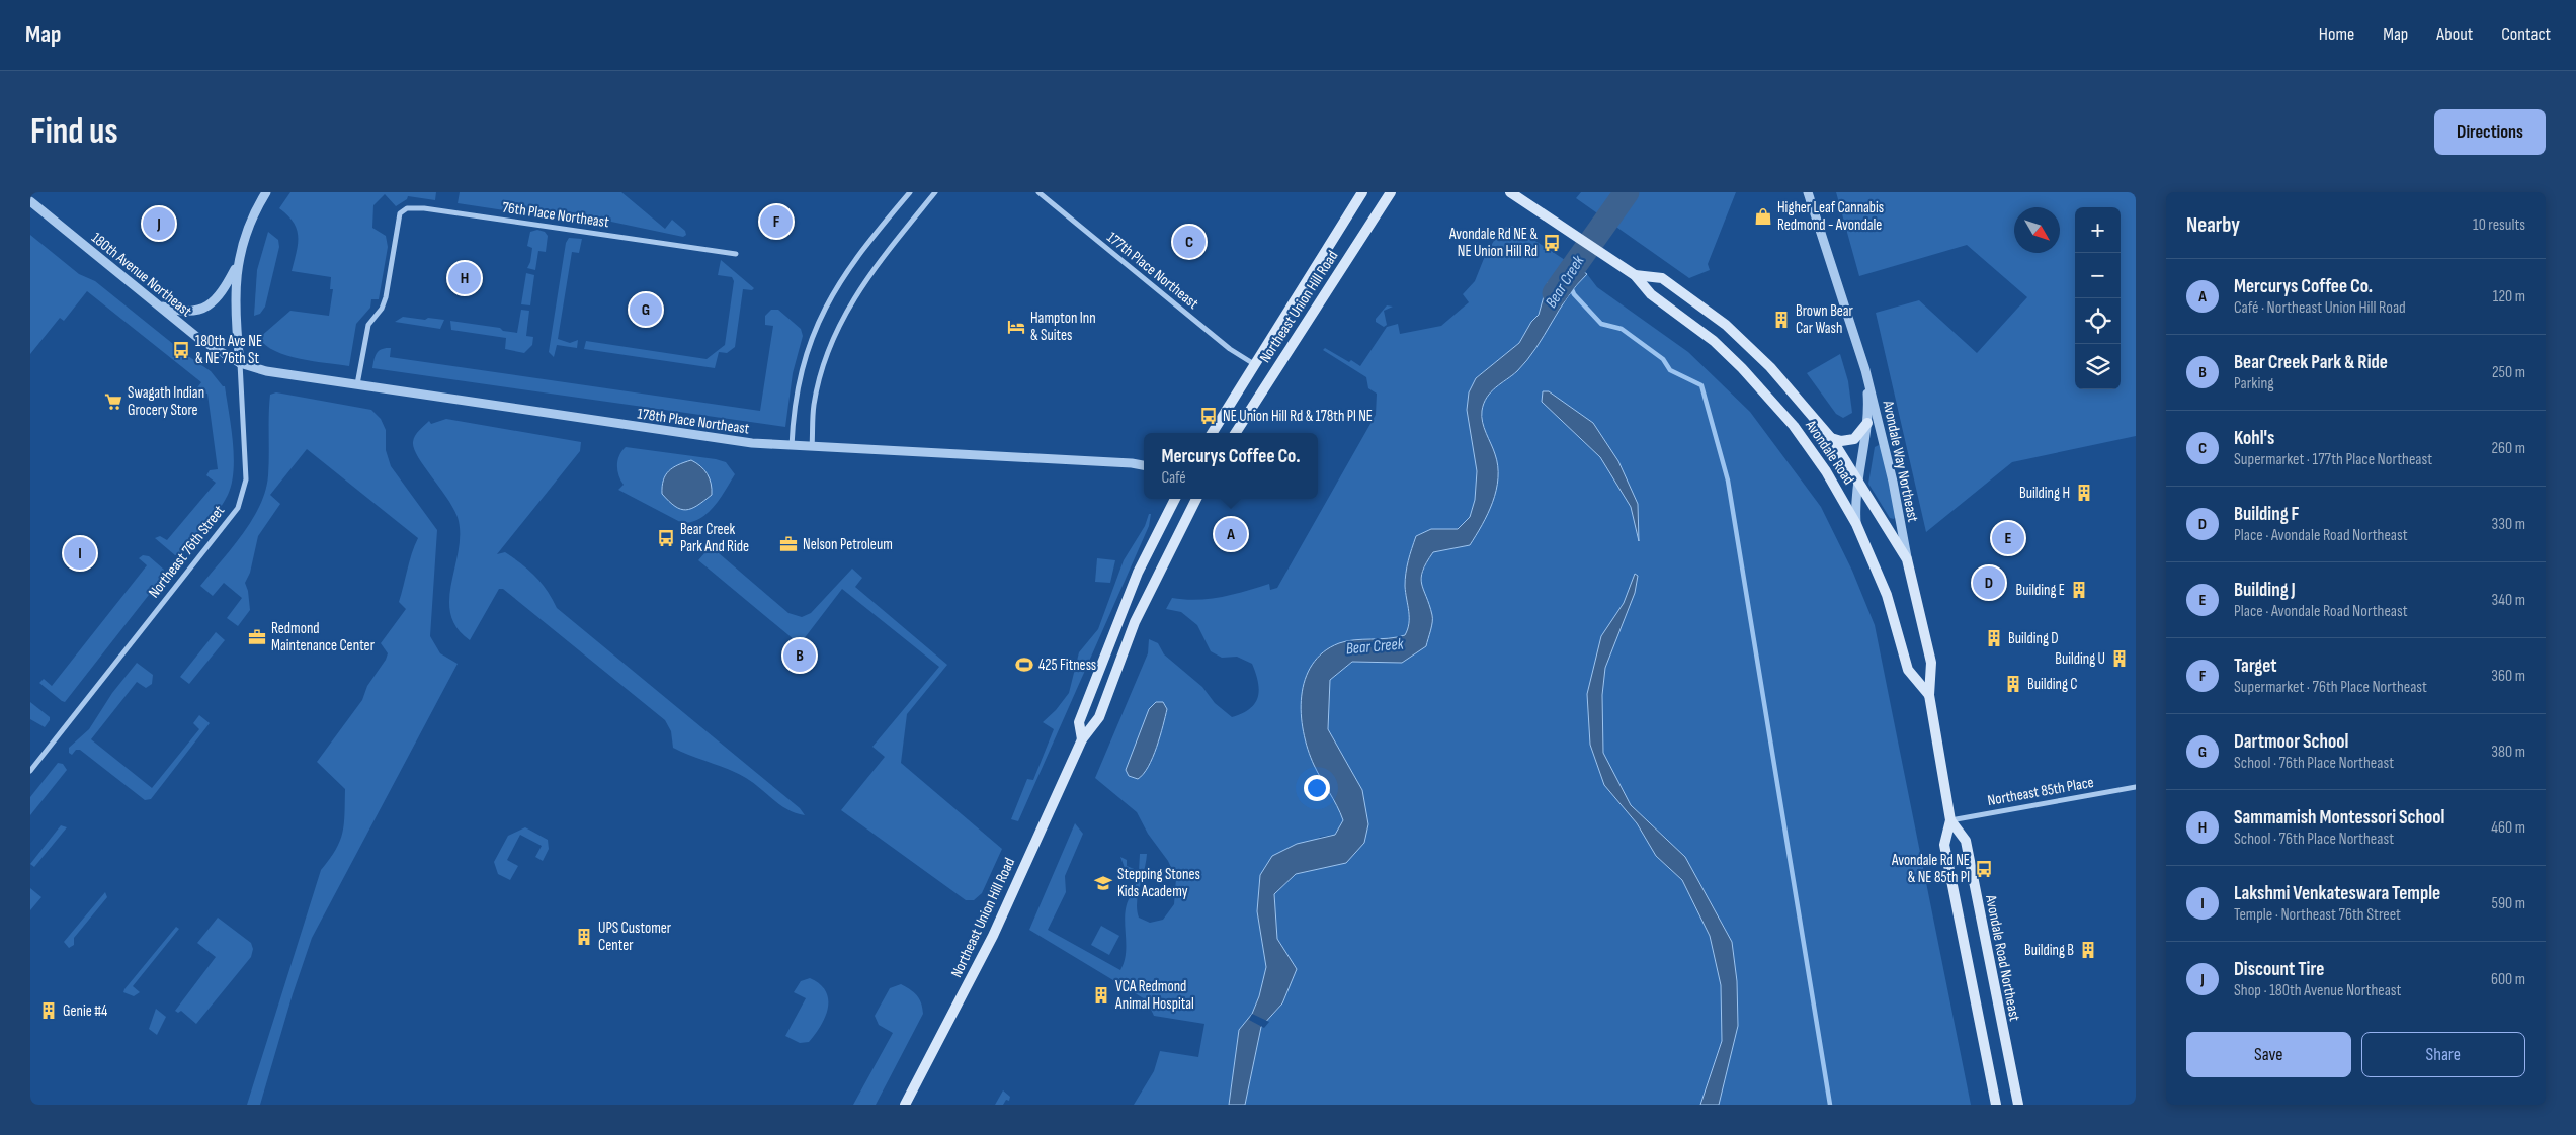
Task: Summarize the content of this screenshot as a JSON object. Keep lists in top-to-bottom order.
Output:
{
  "streets": {
    "main road": ["Northeast Union Hill Road", "Avondale Road", "Avondale Road Northeast"],
    "street": [
      "76th Place Northeast",
      "177th Place Northeast",
      "180th Avenue Northeast",
      "178th Place Northeast",
      "Avondale Way Northeast",
      "Northeast 76th Street",
      "Northeast 85th Place"
    ]
  },
  "crossings": [
    ["76th Place Northeast", "178th Place Northeast"],
    ["177th Place Northeast", "Northeast Union Hill Road"],
    ["180th Avenue Northeast", "178th Place Northeast"],
    ["180th Avenue Northeast", "Northeast 76th Street"],
    ["178th Place Northeast", "Northeast 76th Street"],
    ["Avondale Road", "Avondale Way Northeast"],
    ["Avondale Road", "Avondale Road Northeast"],
    ["Avondale Way Northeast", "Avondale Road Northeast"],
    ["Northeast 85th Place", "Avondale Road Northeast"]
  ],
  "water": ["Bear Creek"],
  "places": {
    "shop": ["Higher Leaf Cannabis Redmond - Avondale"],
    "bus stop": [
      "Avondale Rd NE & NE Union Hill Rd",
      "180th Ave NE & NE 76th St",
      "NE Union Hill Rd & 178th Pl NE",
      "Bear Creek Park And Ride",
      "Avondale Rd NE & NE 85th Pl"
    ],
    "building": [
      "Brown Bear Car Wash",
      "Building H",
      "Building E",
      "Building D",
      "Building U",
      "Building C",
      "UPS Customer Center",
      "Building B",
      "VCA Redmond Animal Hospital",
      "Genie #4"
    ],
    "hotel": ["Hampton Inn & Suites"],
    "supermarket": ["Swagath Indian Grocery Store"],
    "office": ["Nelson Petroleum", "Redmond Maintenance Center"],
    "sports": ["425 Fitness"],
    "school or university": ["Stepping Stones Kids Academy"]
  },
  "north": "bottom right",
  "page": {
    "header": "Map",
    "nav": [
      "Home",
      "Map",
      "About",
      "Contact"
    ],
    "buttons": [
      "Directions",
      ["Save", "Share"]
    ],
    "title": "Find us",
    "heading": ["Nearby", "10 results"],
    "pins": [
      "F",
      "J",
      "C",
      "H",
      "G",
      "A",
      "E",
      "I",
      "D",
      "B"
    ],
    "map_buttons": ["+", "−"],
    "list": [
      {
        "mark": "A",
        "name": "Mercurys Coffee Co.",
        "note": "Café · Northeast Union Hill Road",
        "value": "120 m"
      },
      {
        "mark": "B",
        "name": "Bear Creek Park & Ride",
        "note": "Parking",
        "value": "250 m"
      },
      {
        "mark": "C",
        "name": "Kohl's",
        "note": "Supermarket · 177th Place Northeast",
        "value": "260 m"
      },
      {
        "mark": "D",
        "name": "Building F",
        "note": "Place · Avondale Road Northeast",
        "value": "330 m"
      },
      {
        "mark": "E",
        "name": "Building J",
        "note": "Place · Avondale Road Northeast",
        "value": "340 m"
      },
      {
        "mark": "F",
        "name": "Target",
        "note": "Supermarket · 76th Place Northeast",
        "value": "360 m"
      },
      {
        "mark": "G",
        "name": "Dartmoor School",
        "note": "School · 76th Place Northeast",
        "value": "380 m"
      },
      {
        "mark": "H",
        "name": "Sammamish Montessori School",
        "note": "School · 76th Place Northeast",
        "value": "460 m"
      },
      {
        "mark": "I",
        "name": "Lakshmi Venkateswara Temple",
        "note": "Temple · Northeast 76th Street",
        "value": "590 m"
      },
      {
        "mark": "J",
        "name": "Discount Tire",
        "note": "Shop · 180th Avenue Northeast",
        "value": "600 m"
      }
    ],
    "popup": ["Mercurys Coffee Co.", "Café"]
  }
}
